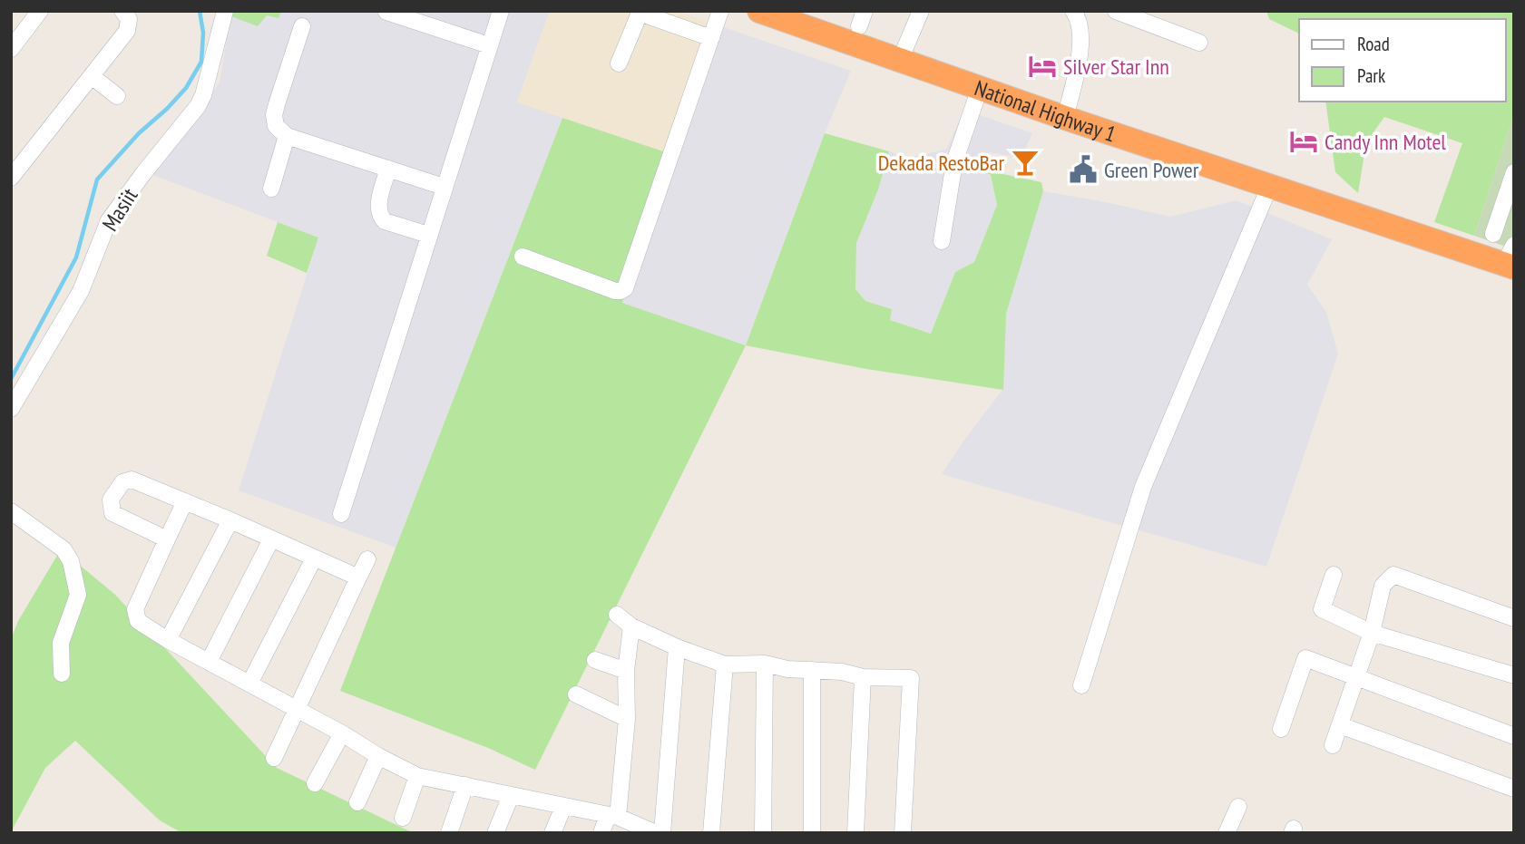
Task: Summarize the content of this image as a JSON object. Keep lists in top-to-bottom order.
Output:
{
  "streets": {
    "highway": ["National Highway 1"],
    "street": ["Masiit"]
  },
  "places": {
    "hotel": ["Silver Star Inn", "Candy Inn Motel"],
    "bar": ["Dekada RestoBar"],
    "public building": ["Green Power"]
  },
  "legend": ["Road", "Park"]
}
